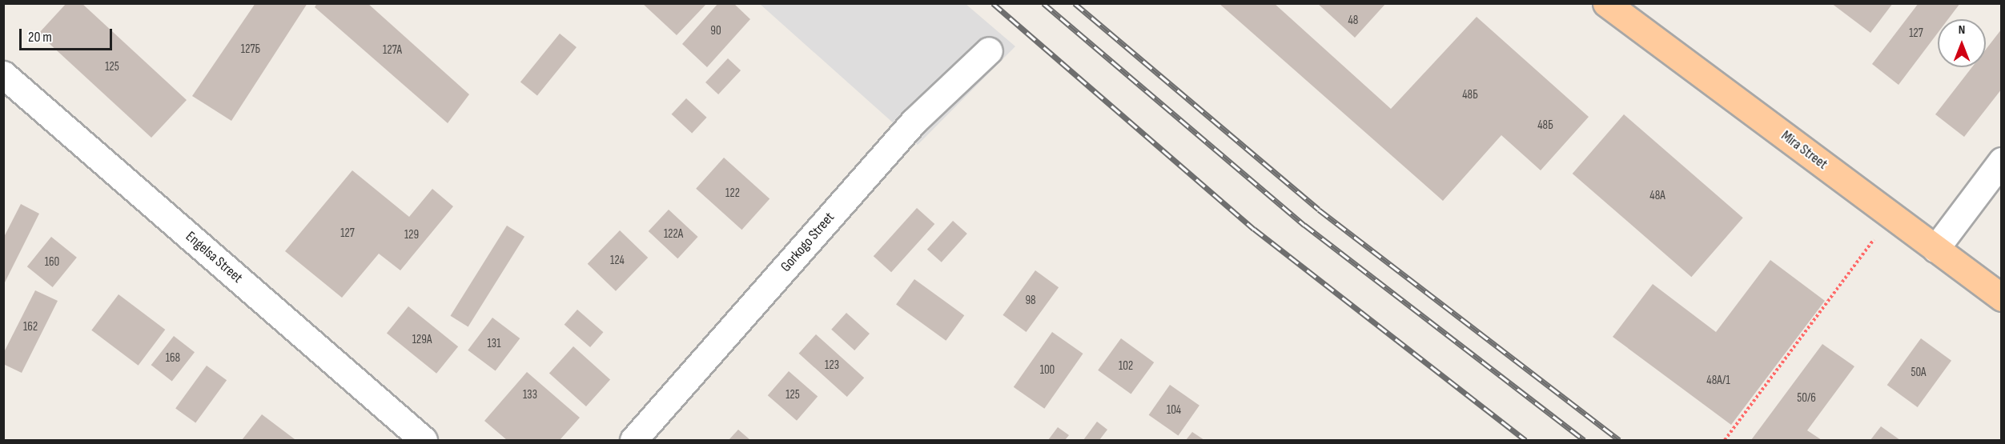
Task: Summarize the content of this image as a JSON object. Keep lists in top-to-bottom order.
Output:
{
  "streets": {
    "main road": ["Mira Street"],
    "street": ["Gorkogo Street", "Engelsa Street"]
  },
  "house_numbers": [
    "48",
    "90",
    "127",
    "127Б",
    "127А",
    "125",
    "48Б",
    "48Б",
    "122",
    "48А",
    "127",
    "122А",
    "129",
    "124",
    "160",
    "98",
    "162",
    "129А",
    "131",
    "168",
    "123",
    "102",
    "100",
    "50А",
    "48А/1",
    "133",
    "125",
    "50/6",
    "104"
  ],
  "scale_bar": "20 m",
  "north": "top"
}
